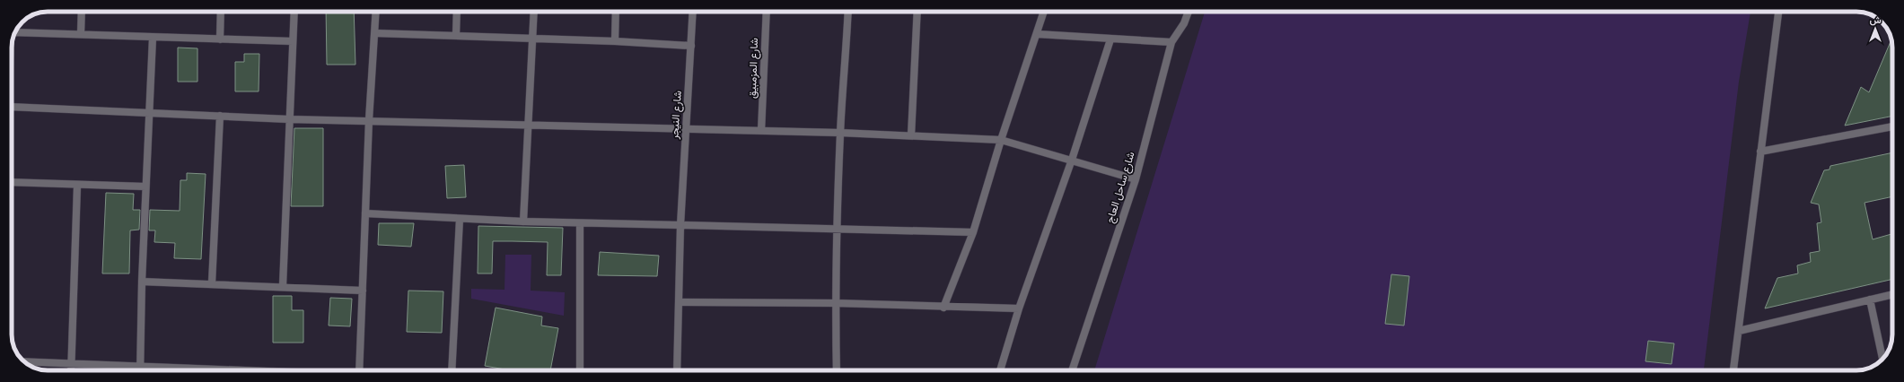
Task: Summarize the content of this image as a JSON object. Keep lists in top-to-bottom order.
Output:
{
  "streets": {
    "street": ["شارع المزمبيق", "شارع النيجر", "شارع ساحل العاج"]
  },
  "north": "top"
}
